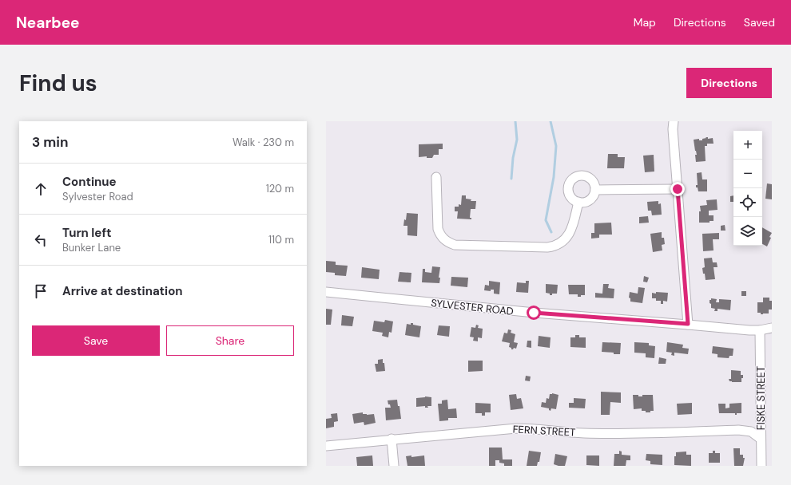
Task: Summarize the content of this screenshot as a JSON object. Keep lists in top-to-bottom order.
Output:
{
  "streets": {
    "street": ["SYLVESTER ROAD", "FISKE STREET", "FERN STREET"]
  },
  "crossings": [
    ["SYLVESTER ROAD", "FISKE STREET"],
    ["FISKE STREET", "FERN STREET"]
  ],
  "page": {
    "header": "Nearbee",
    "nav": ["Map", "Directions", "Saved"],
    "buttons": [
      "Directions",
      ["Save", "Share"]
    ],
    "title": "Find us",
    "heading": ["3 min", "Walk · 230 m"],
    "map_buttons": ["+", "−"],
    "list": [
      ["Continue", "Sylvester Road", "120 m"],
      ["Turn left", "Bunker Lane", "110 m"],
      "Arrive at destination"
    ]
  }
}
